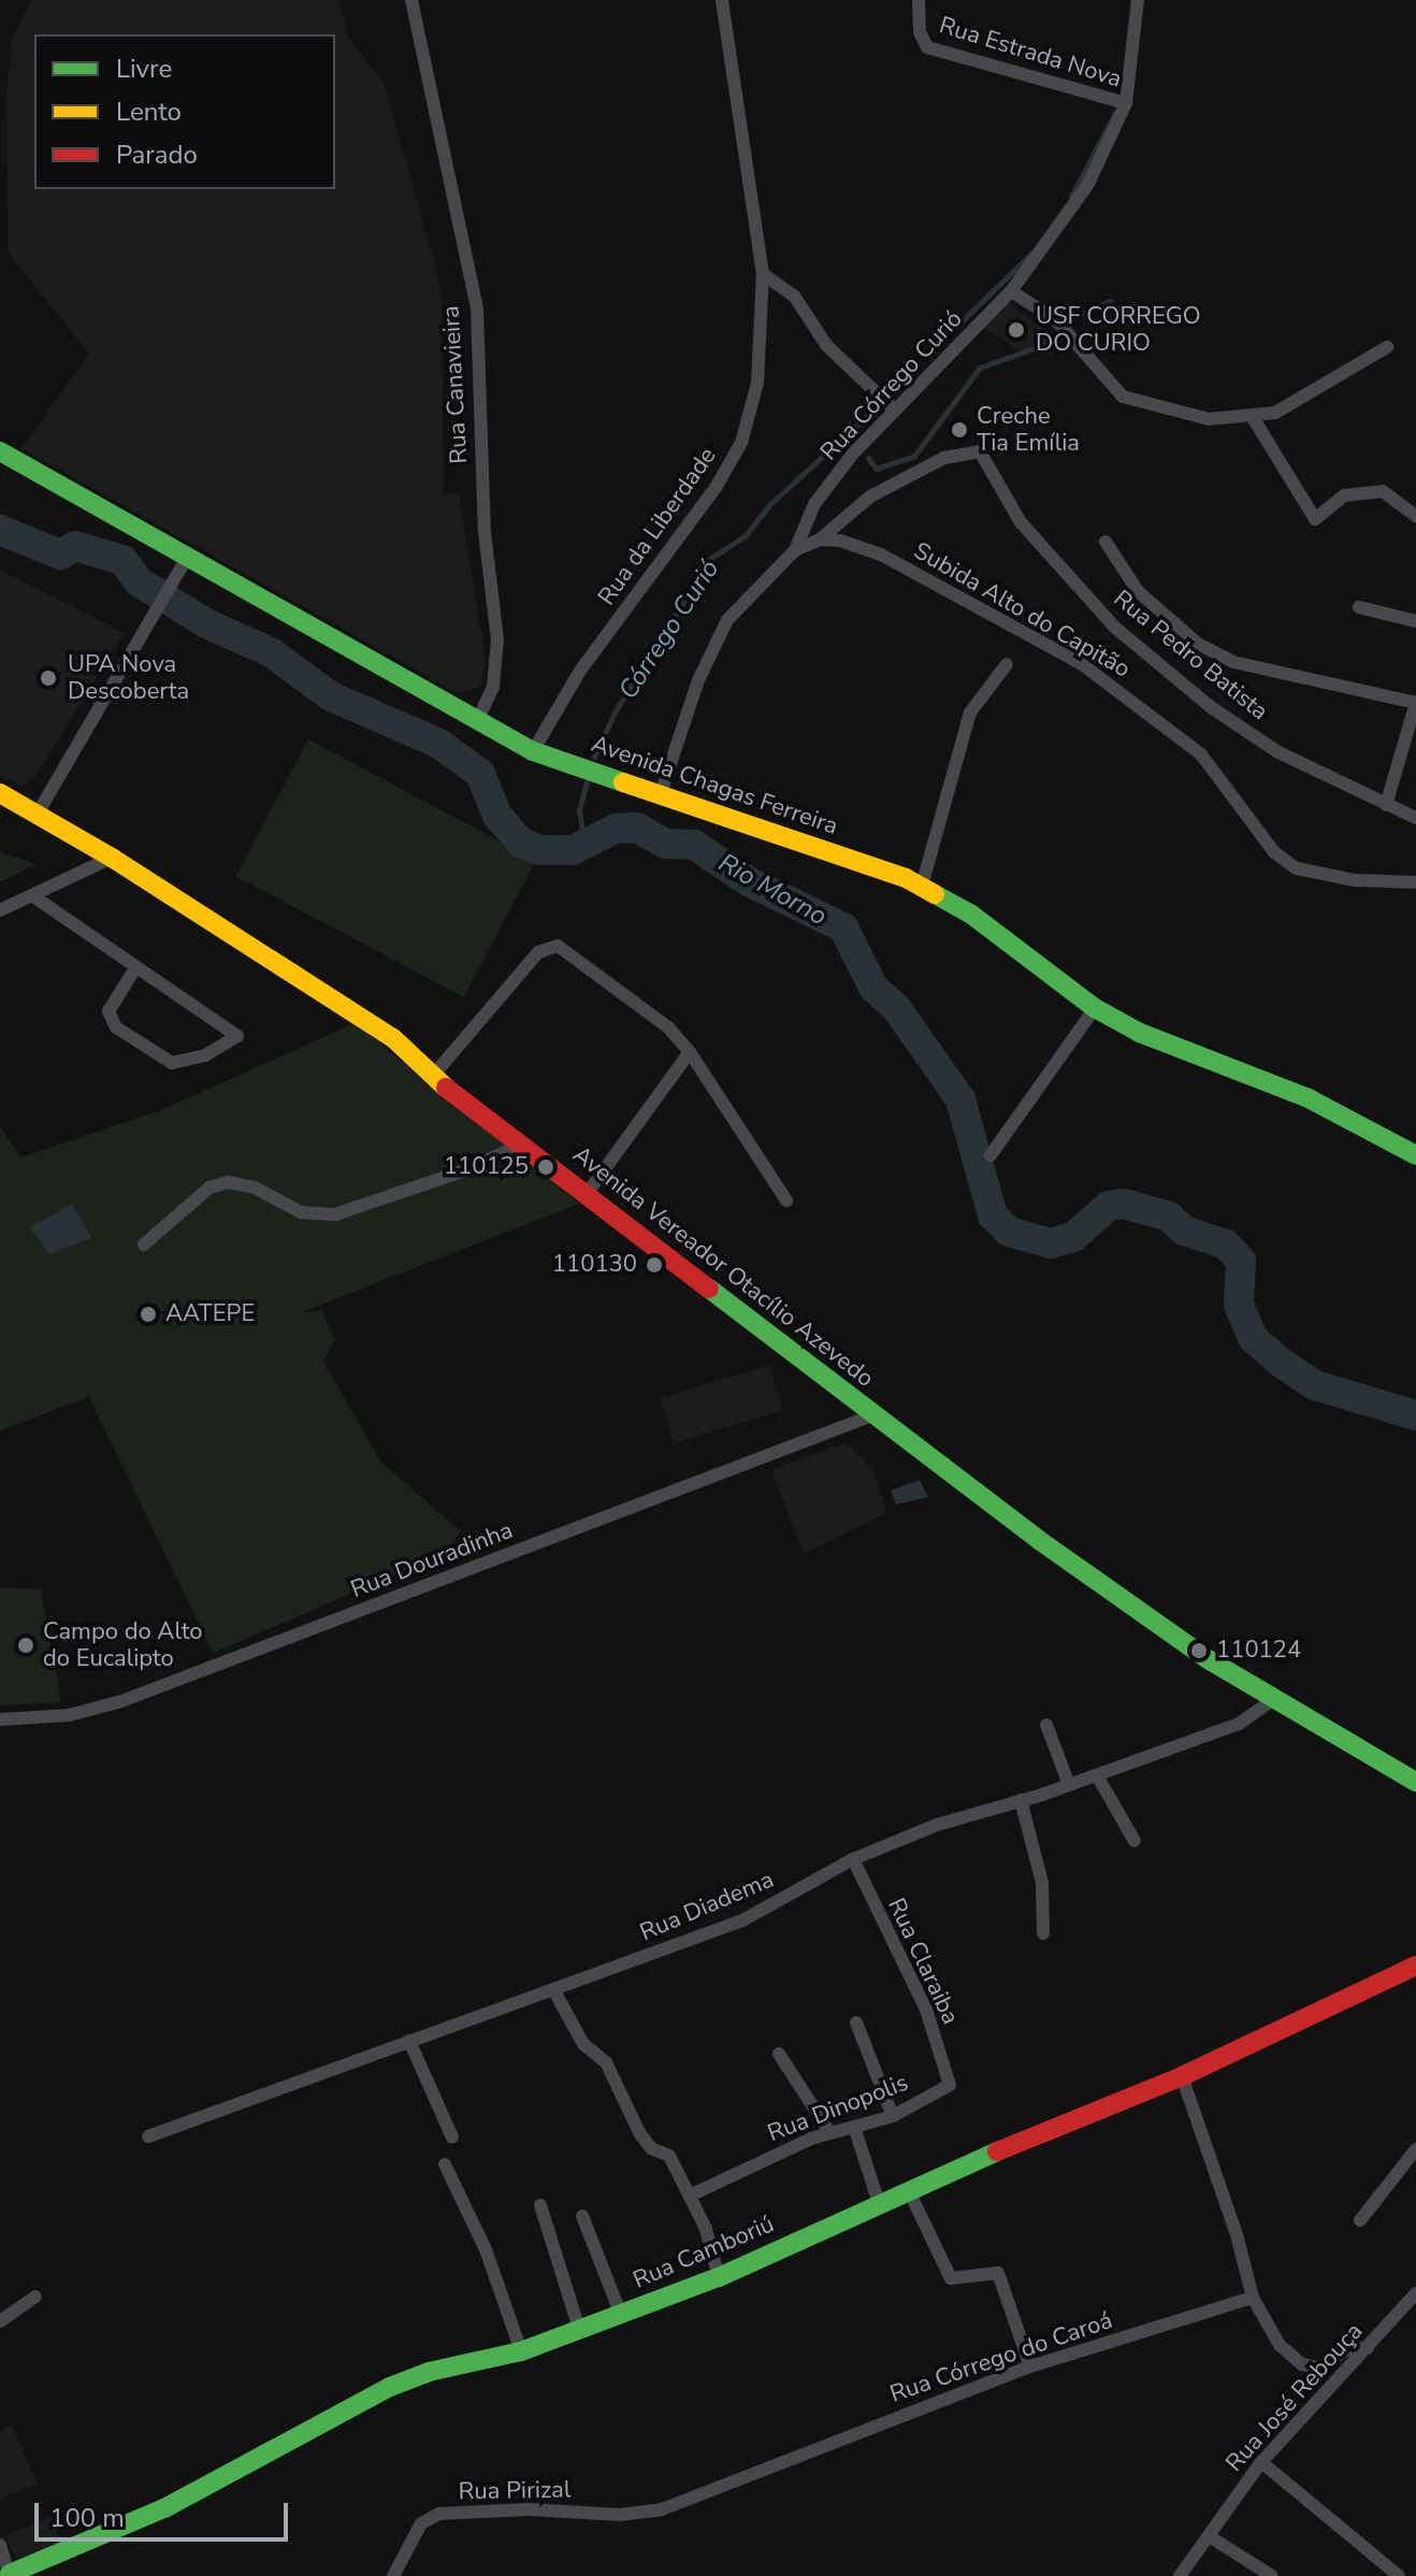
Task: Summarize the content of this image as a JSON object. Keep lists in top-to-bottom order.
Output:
{
  "streets": {
    "street": [
      "Rua Estrada Nova",
      "Rua Canavieira",
      "Rua Córrego Curió",
      "Rua da Liberdade",
      "Subida Alto do Capitão",
      "Rua Pedro Batista",
      "Avenida Chagas Ferreira",
      "Avenida Vereador Otacílio Azevedo",
      "Rua Douradinha",
      "Rua Diadema",
      "Rua Claraiba",
      "Rua Dinopolis",
      "Rua Camboriú",
      "Rua Córrego do Caroá",
      "Rua José Rebouça",
      "Rua Pirizal"
    ]
  },
  "crossings": [
    ["Rua Estrada Nova", "Rua Córrego Curió"],
    ["Rua Canavieira", "Avenida Chagas Ferreira"],
    ["Rua Córrego Curió", "Avenida Chagas Ferreira"],
    ["Rua da Liberdade", "Avenida Chagas Ferreira"],
    ["Subida Alto do Capitão", "Rua Pedro Batista"],
    ["Avenida Vereador Otacílio Azevedo", "Rua Douradinha"],
    ["Avenida Vereador Otacílio Azevedo", "Rua Diadema"],
    ["Rua Diadema", "Rua Claraiba"],
    ["Rua Claraiba", "Rua Dinopolis"],
    ["Rua Córrego do Caroá", "Rua Pirizal"]
  ],
  "water": ["Córrego Curió", "Rio Morno"],
  "places": [
    "USF CORREGO DO CURIO",
    "Creche Tia Emília",
    "UPA Nova Descoberta",
    "110125",
    "110130",
    "AATEPE",
    "Campo do Alto do Eucalipto",
    "110124"
  ],
  "legend": ["Livre", "Lento", "Parado"],
  "scale_bar": "100 m"
}
